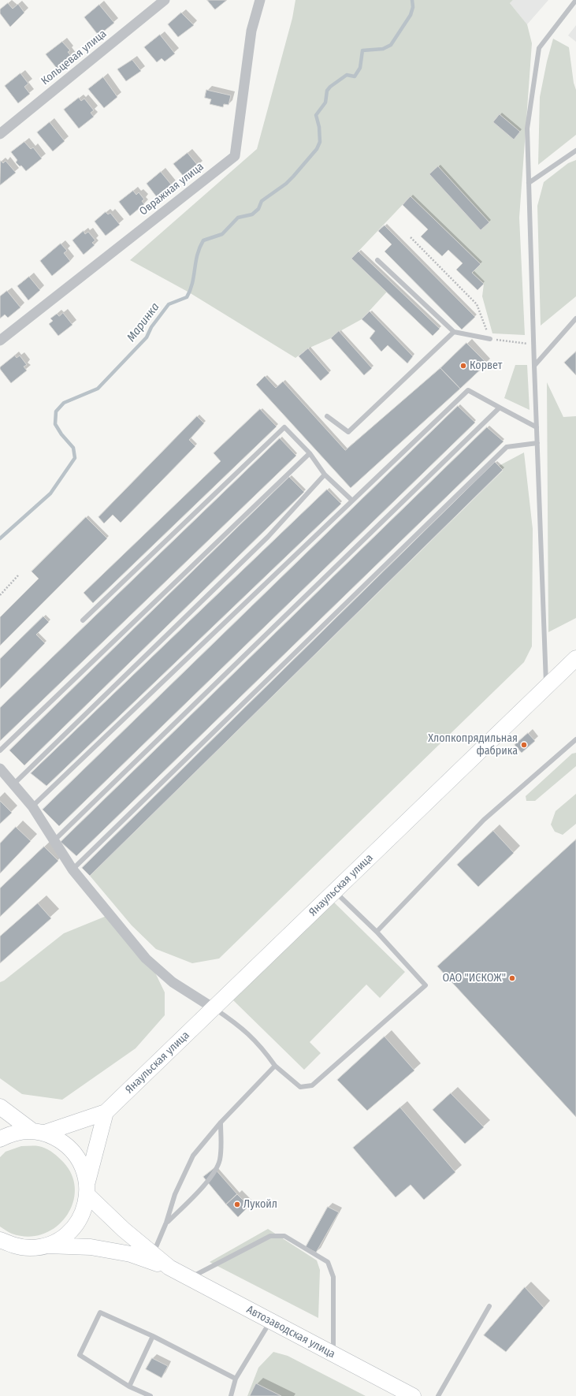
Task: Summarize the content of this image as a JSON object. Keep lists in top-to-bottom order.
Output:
{
  "streets": {
    "main road": ["Янаульская улица", "Автозаводская улица"],
    "street": ["Кольцевая улица", "Овражная улица"]
  },
  "water": ["Маринка"],
  "places": [
    "Корвет",
    "Хлопкопрядильная фабрика",
    "ОАО \"ИСКОЖ\"",
    "Лукойл"
  ]
}
